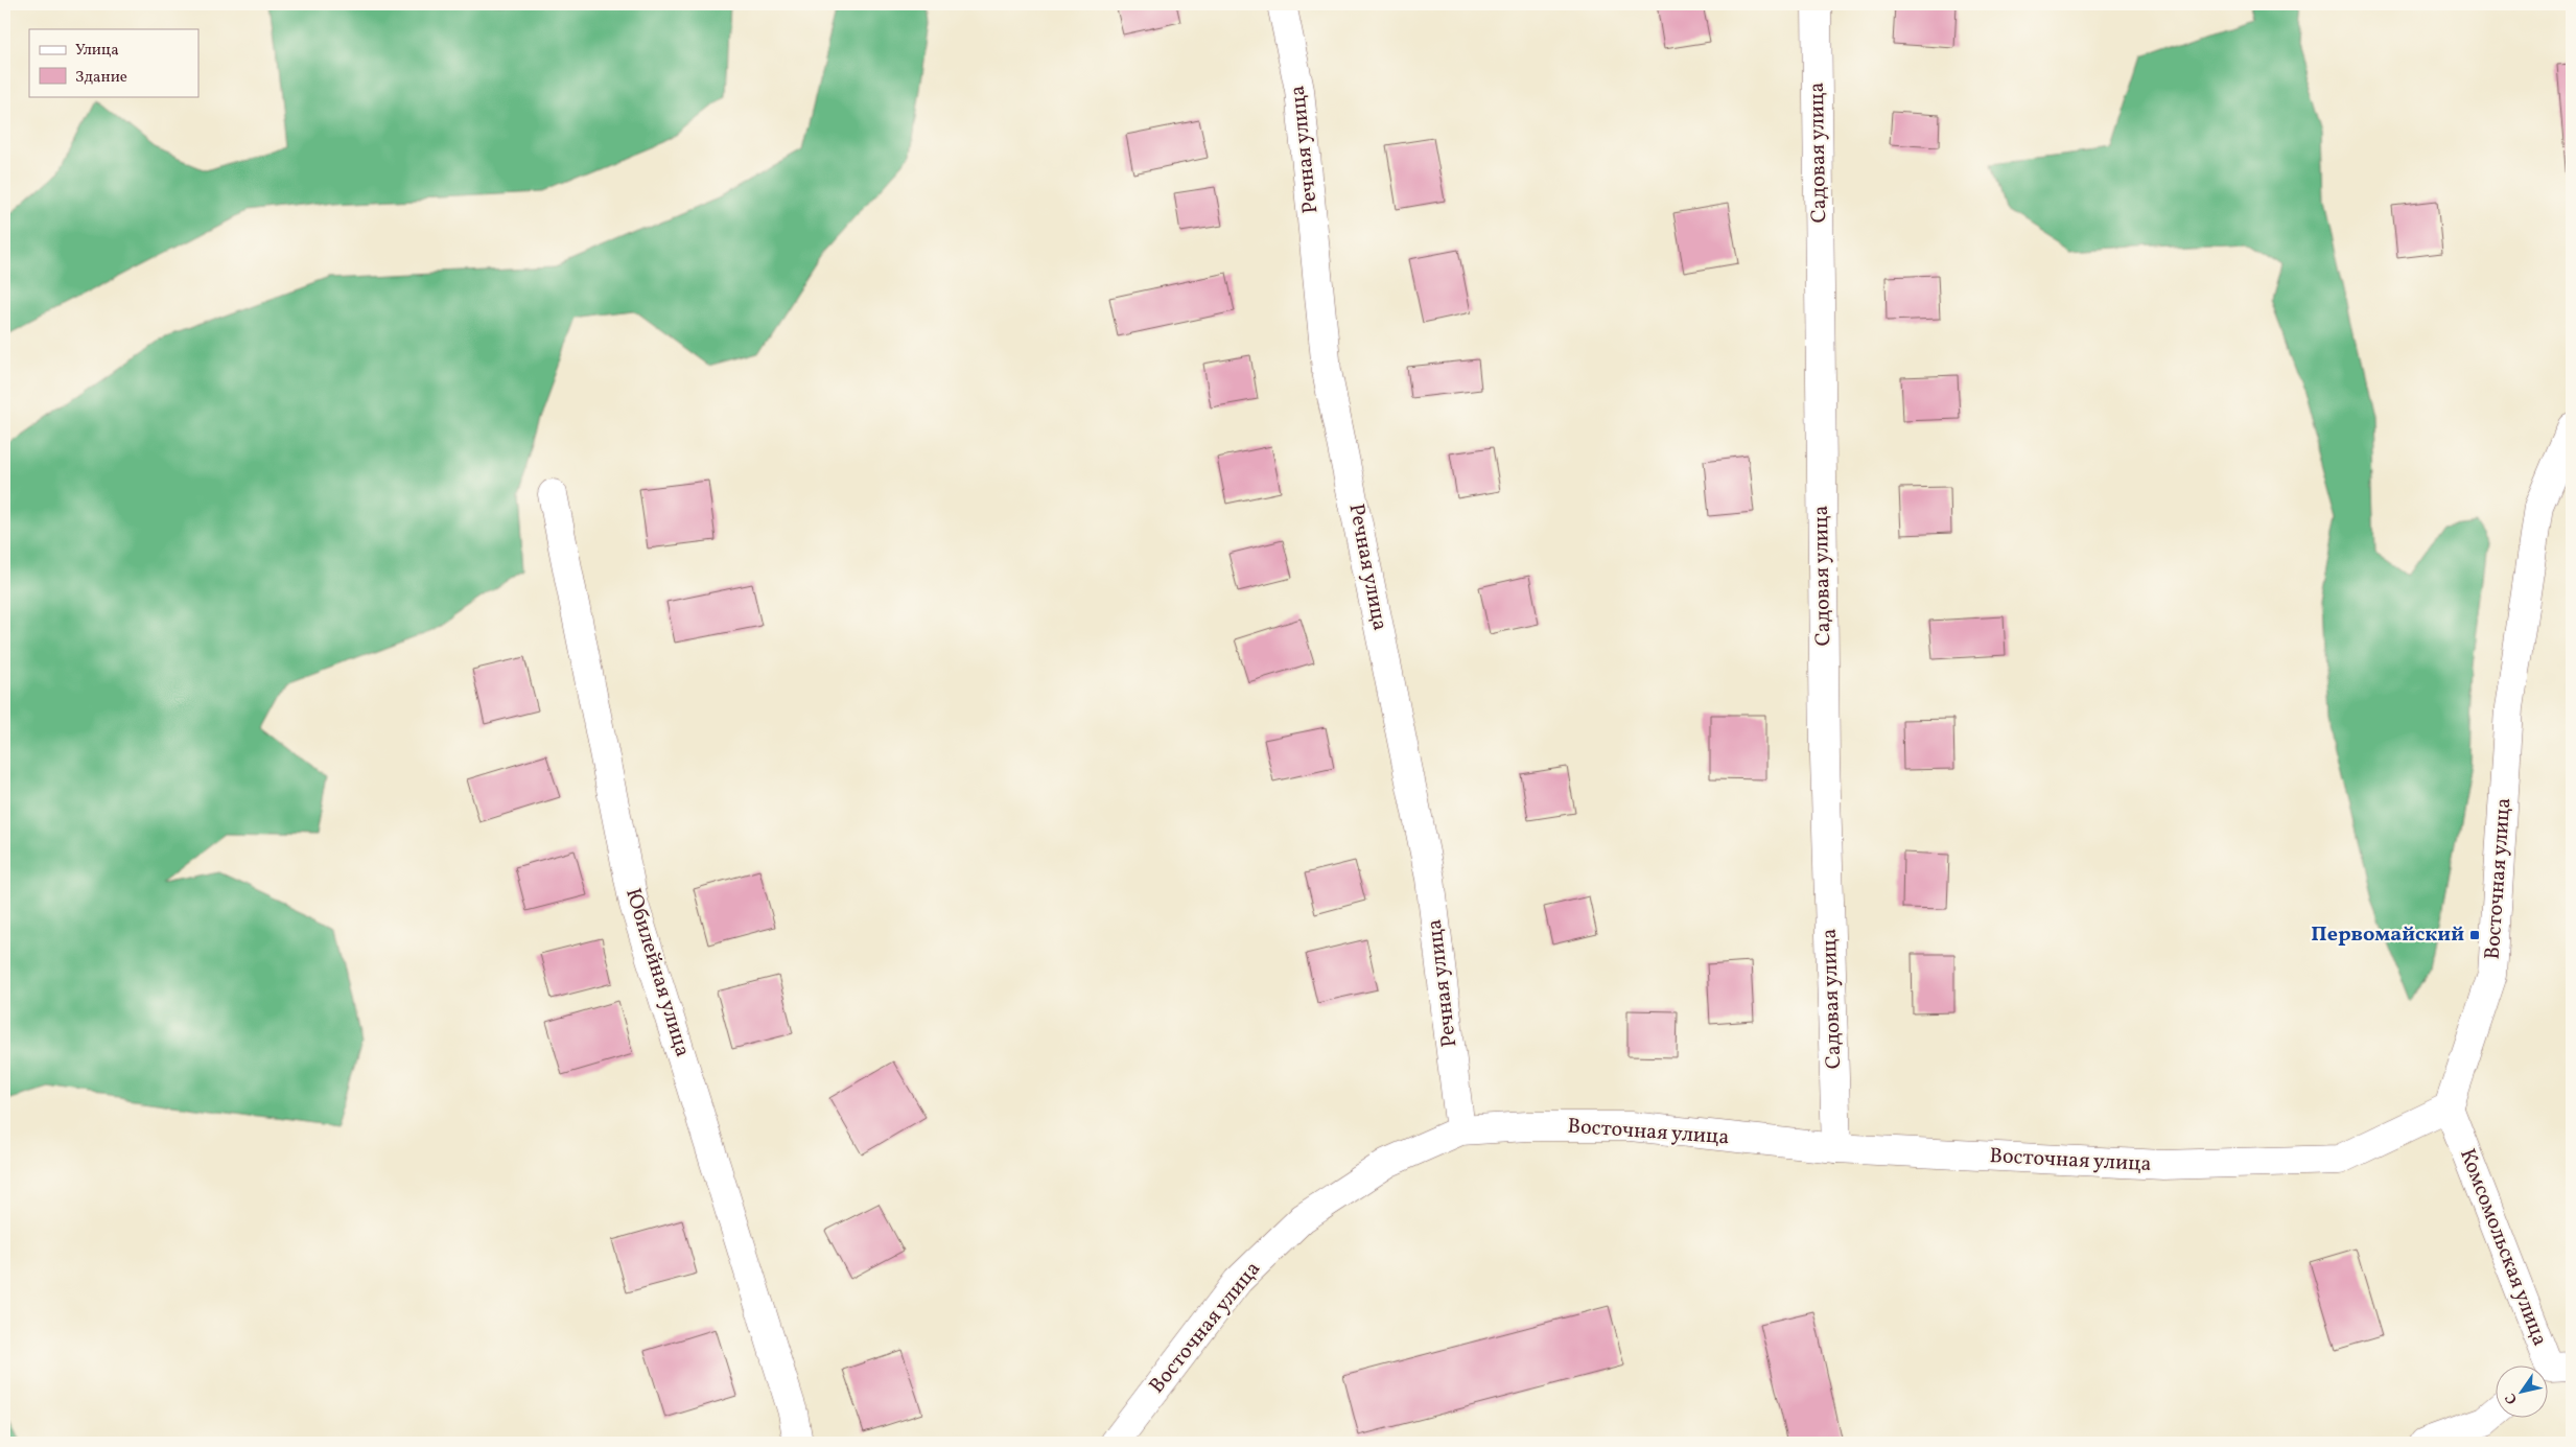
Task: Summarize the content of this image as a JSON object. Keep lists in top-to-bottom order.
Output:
{
  "streets": {
    "street": [
      "Речная улица",
      "Садовая улица",
      "Восточная улица",
      "Юбилейная улица",
      "Комсомольская улица"
    ]
  },
  "crossings": [
    ["Речная улица", "Восточная улица"],
    ["Садовая улица", "Восточная улица"],
    ["Восточная улица", "Комсомольская улица"]
  ],
  "places": {
    "transit": ["Первомайский"]
  },
  "legend": ["Улица", "Здание"],
  "north": "bottom left"
}
